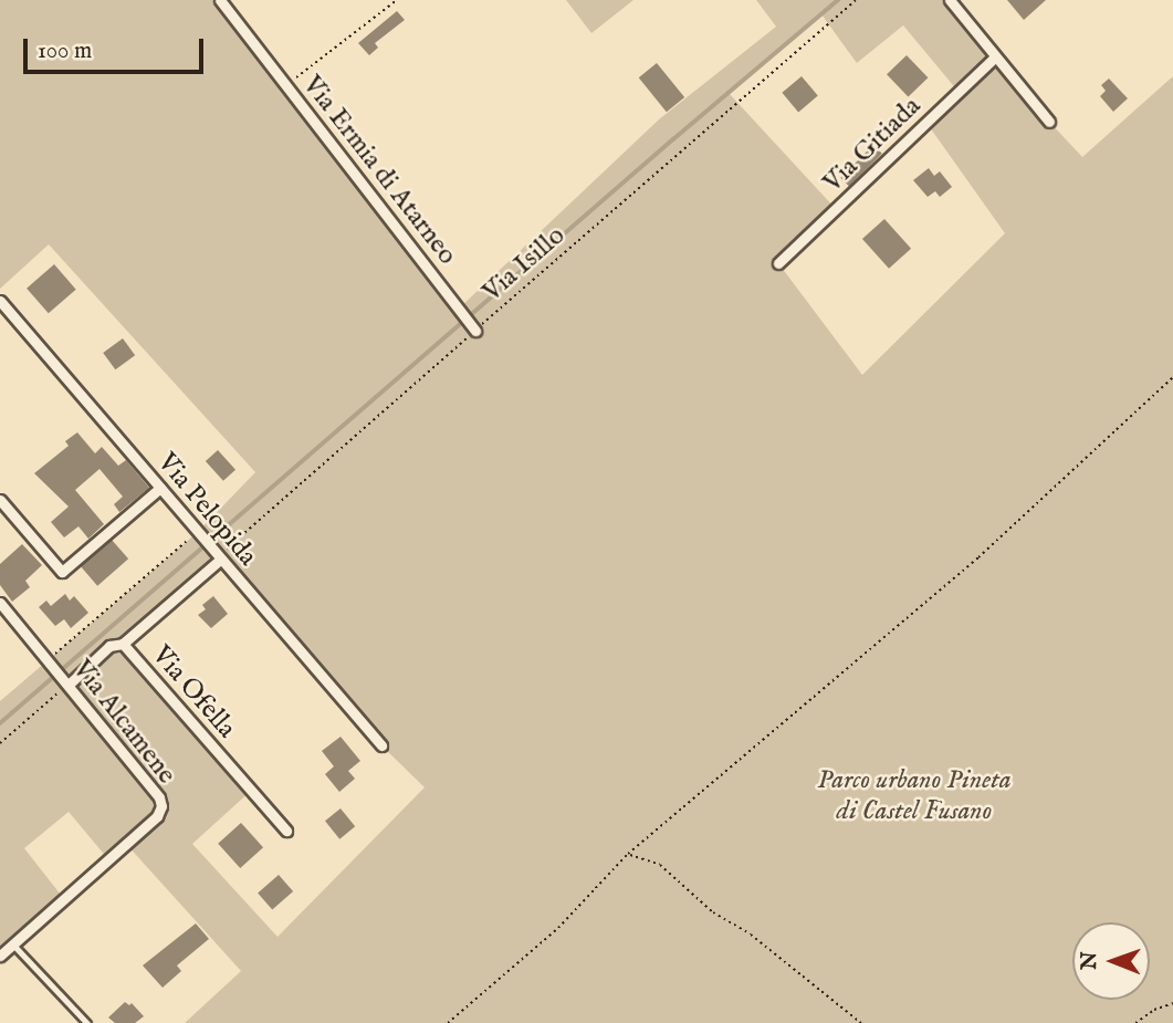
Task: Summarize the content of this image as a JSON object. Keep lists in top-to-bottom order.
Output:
{
  "streets": {
    "street": [
      "Via Gitiada",
      "Via Ermia di Atarneo",
      "Via Pelopida",
      "Via Ofella",
      "Via Alcamene"
    ],
    "path": ["Via Isillo"]
  },
  "crossings": [
    ["Via Ermia di Atarneo", "Via Isillo"],
    ["Via Isillo", "Via Pelopida"],
    ["Via Isillo", "Via Ofella"],
    ["Via Pelopida", "Via Ofella"]
  ],
  "parks": ["Parco urbano Pineta di Castel Fusano"],
  "scale_bar": "100 m",
  "north": "left"
}
